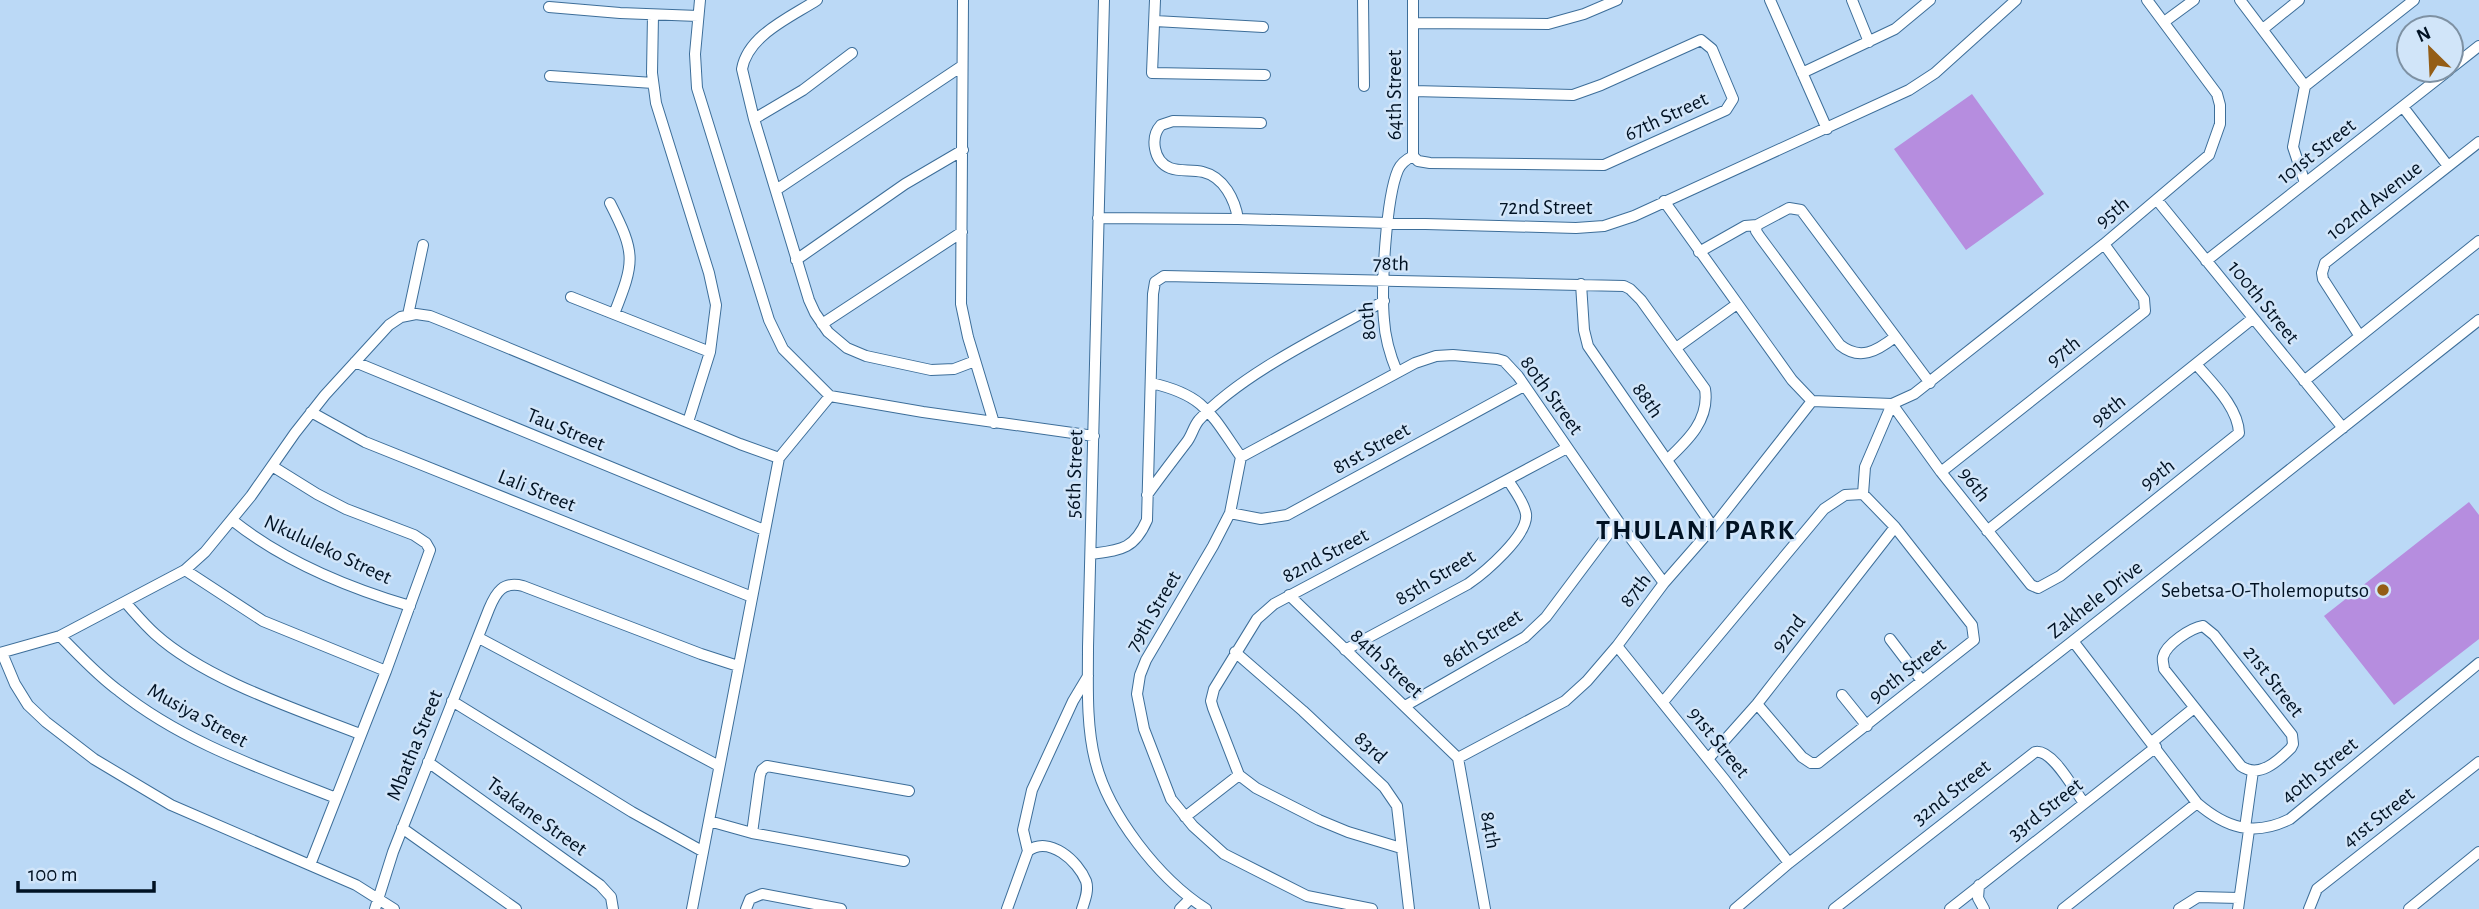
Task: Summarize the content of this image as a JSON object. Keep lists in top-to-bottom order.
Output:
{
  "streets": {
    "street": [
      "64th Street",
      "67th Street",
      "101st Street",
      "102nd Avenue",
      "72nd Street",
      "95th",
      "78th",
      "100th Street",
      "80th",
      "97th",
      "80th Street",
      "88th",
      "98th",
      "Tau Street",
      "81st Street",
      "56th Street",
      "99th",
      "96th",
      "Lali Street",
      "Nkululeko Street",
      "82nd Street",
      "85th Street",
      "87th",
      "Zakhele Drive",
      "79th Street",
      "92nd",
      "86th Street",
      "84th Street",
      "90th Street",
      "21st Street",
      "Musiya Street",
      "91st Street",
      "Mbatha Street",
      "83rd",
      "40th Street",
      "32nd Street",
      "33rd Street",
      "Tsakane Street",
      "41st Street",
      "84th"
    ]
  },
  "crossings": [
    ["64th Street", "67th Street"],
    ["64th Street", "72nd Street"],
    ["64th Street", "80th"],
    ["101st Street", "100th Street"],
    ["72nd Street", "80th"],
    ["72nd Street", "56th Street"],
    ["95th", "100th Street"],
    ["95th", "97th"],
    ["95th", "96th"],
    ["78th", "80th"],
    ["78th", "88th"],
    ["78th", "56th Street"],
    ["100th Street", "98th"],
    ["100th Street", "Zakhele Drive"],
    ["80th", "80th Street"],
    ["97th", "96th"],
    ["80th Street", "81st Street"],
    ["80th Street", "82nd Street"],
    ["80th Street", "87th"],
    ["80th Street", "79th Street"],
    ["80th Street", "86th Street"],
    ["88th", "87th"],
    ["98th", "99th"],
    ["98th", "96th"],
    ["81st Street", "79th Street"],
    ["99th", "96th"],
    ["82nd Street", "85th Street"],
    ["82nd Street", "84th Street"],
    ["82nd Street", "83rd"],
    ["85th Street", "84th Street"],
    ["87th", "84th Street"],
    ["87th", "91st Street"],
    ["87th", "84th"],
    ["Zakhele Drive", "91st Street"],
    ["92nd", "90th Street"],
    ["92nd", "91st Street"],
    ["86th Street", "84th Street"],
    ["84th Street", "84th"],
    ["21st Street", "33rd Street"],
    ["Mbatha Street", "Tsakane Street"],
    ["32nd Street", "33rd Street"]
  ],
  "districts": ["THULANI PARK"],
  "places": ["Sebetsa-O-Tholemoputso"],
  "scale_bar": "100 m",
  "north": "top left"
}
